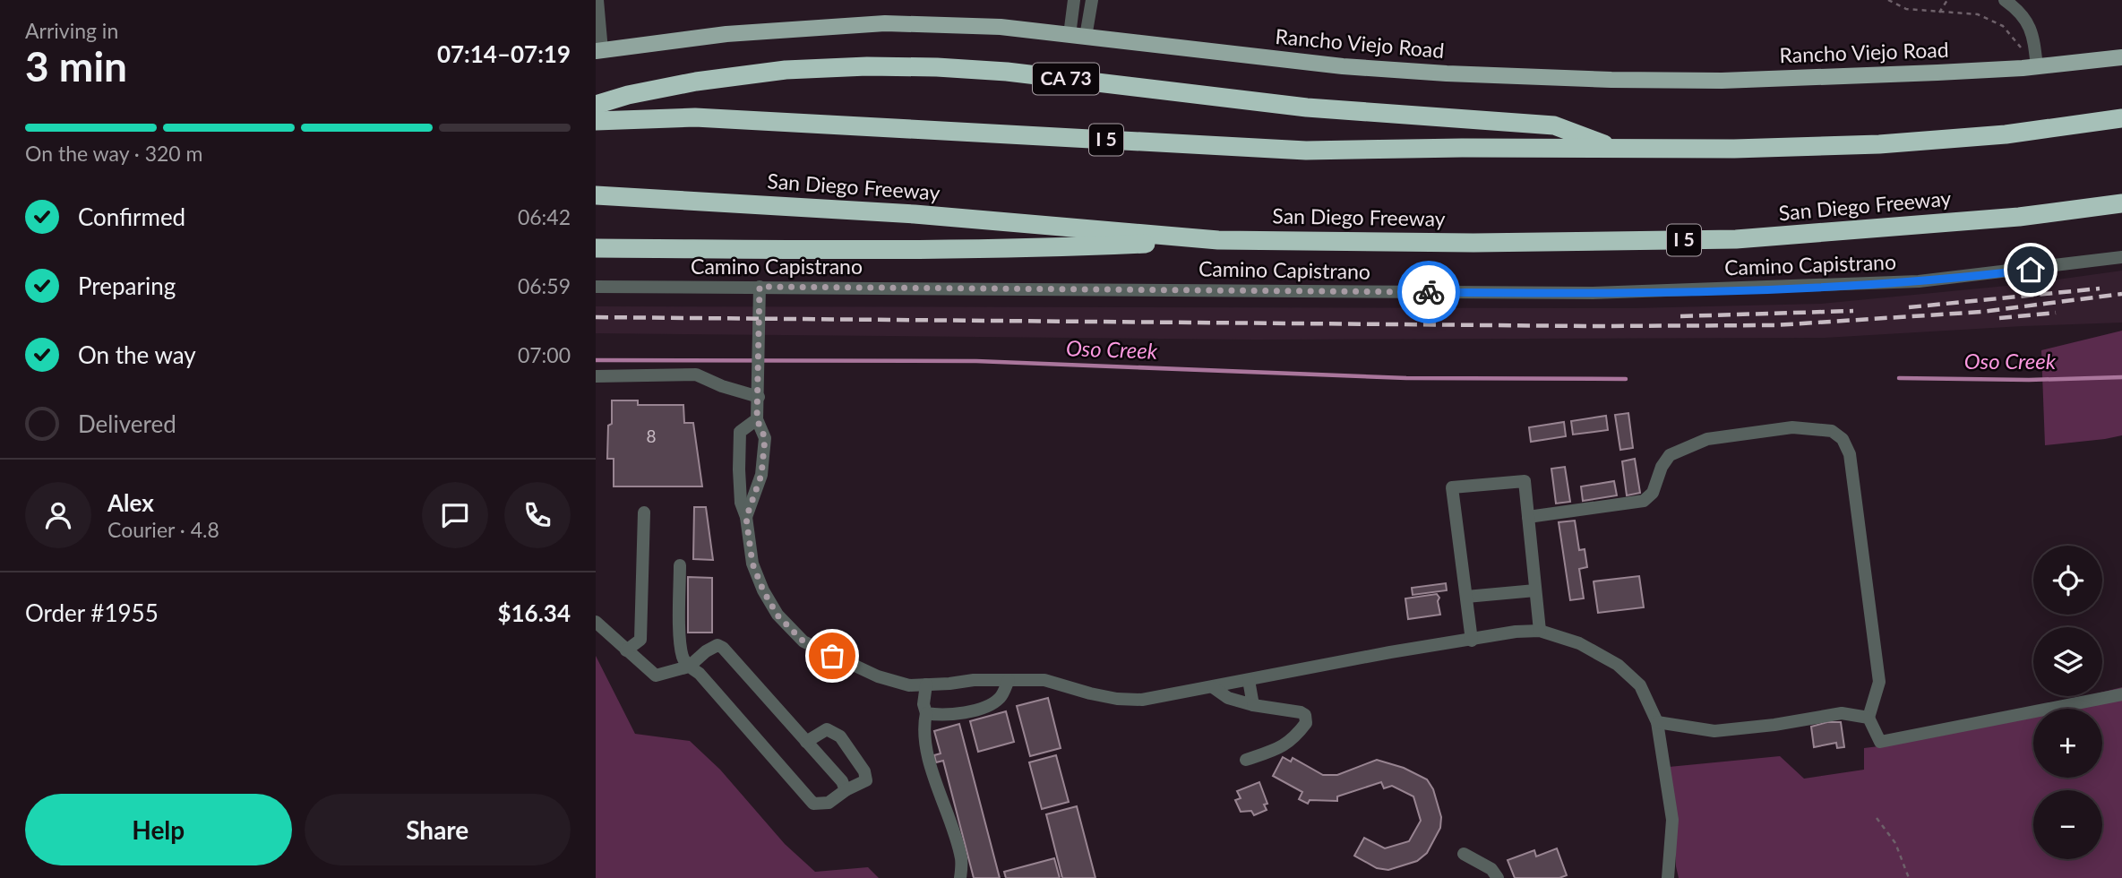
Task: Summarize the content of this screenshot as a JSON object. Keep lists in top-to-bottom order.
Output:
{
  "streets": {
    "highway": ["CA 73", "I 5", "San Diego Freeway"],
    "main road": ["Rancho Viejo Road"],
    "street": ["Camino Capistrano"]
  },
  "crossings": [
    ["CA 73", "I 5"]
  ],
  "water": ["Oso Creek"],
  "house_numbers": ["8"],
  "page": {
    "heading": ["3 min", "Arriving in", "07:14–07:19"],
    "panel": [
      "Alex",
      "Courier · 4.8",
      "Order #1955",
      "$16.34"
    ],
    "bar": "On the way · 320 m",
    "list": [
      ["Confirmed", "06:42"],
      ["Preparing", "06:59"],
      ["On the way", "07:00"],
      "Delivered"
    ],
    "map_buttons": ["+", "−"],
    "buttons": ["Help", "Share"]
  }
}
